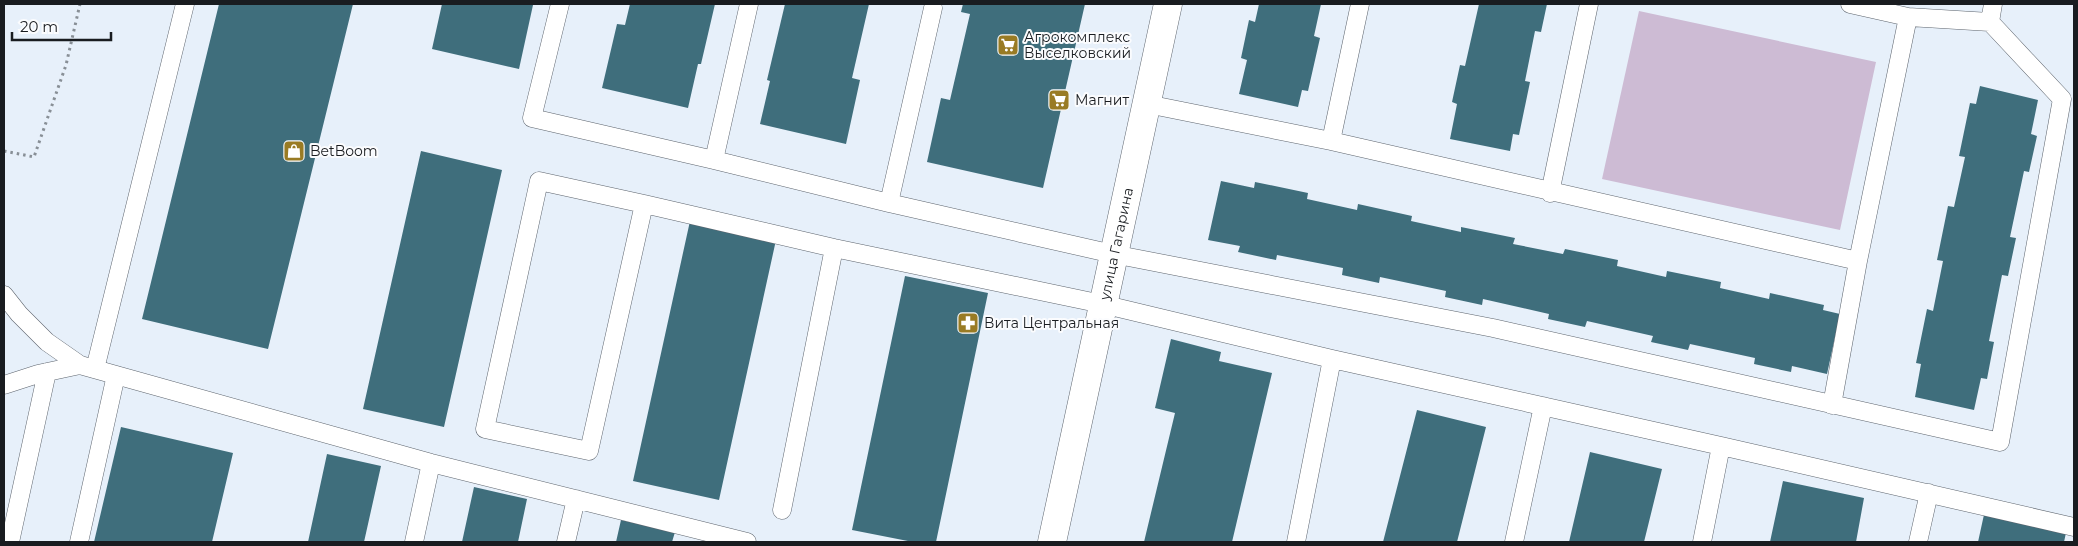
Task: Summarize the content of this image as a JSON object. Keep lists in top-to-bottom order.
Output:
{
  "streets": {
    "street": ["улица Гагарина"]
  },
  "places": {
    "supermarket": ["Агрокомплекс Выселковский", "Магнит"],
    "shop": ["BetBoom"],
    "pharmacy": ["Вита Центральная"]
  },
  "scale_bar": "20 m"
}
